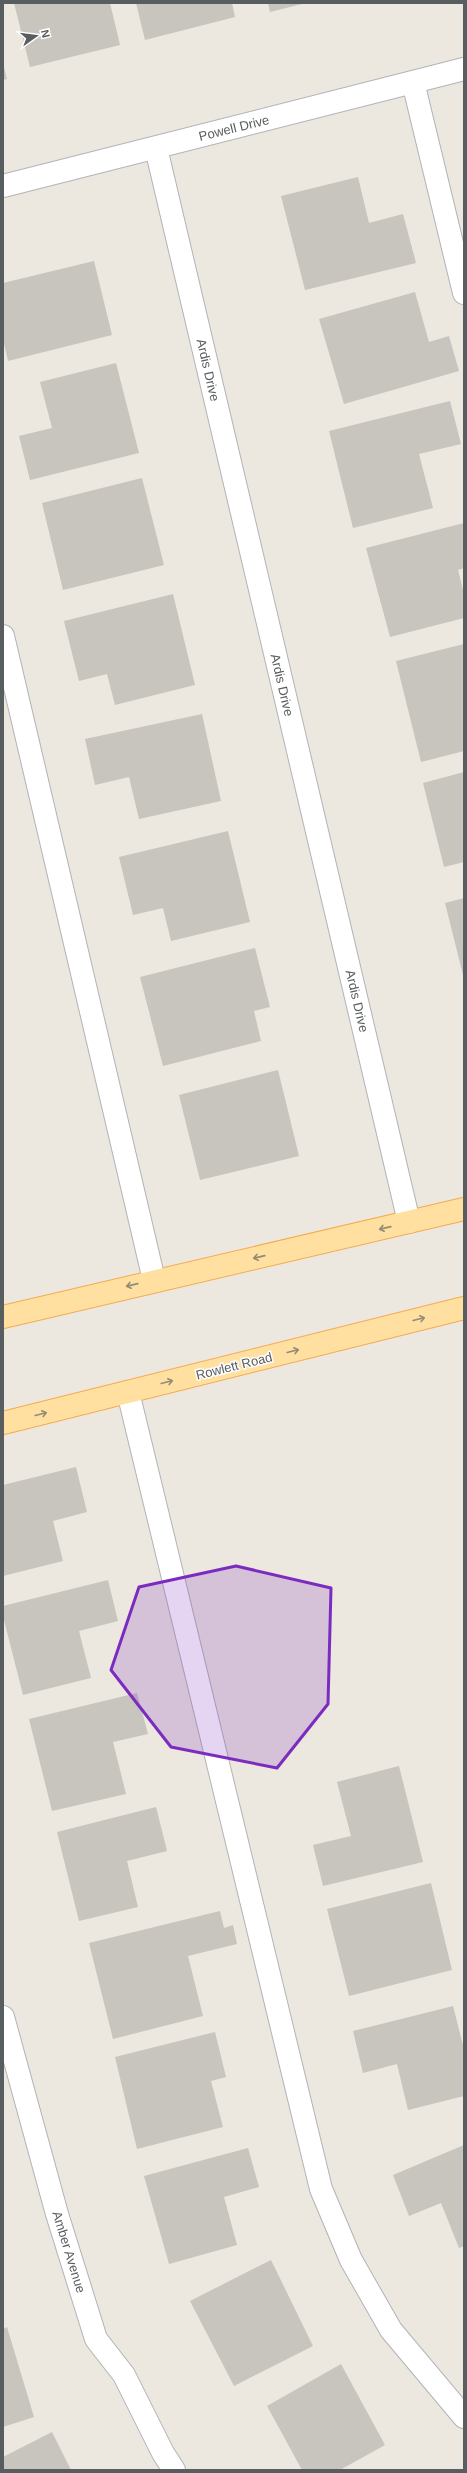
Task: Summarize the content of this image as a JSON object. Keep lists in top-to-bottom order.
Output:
{
  "streets": {
    "main road": ["Rowlett Road"],
    "street": ["Powell Drive", "Ardis Drive", "Amber Avenue"]
  },
  "crossings": [
    ["Powell Drive", "Ardis Drive"]
  ],
  "north": "right"
}
